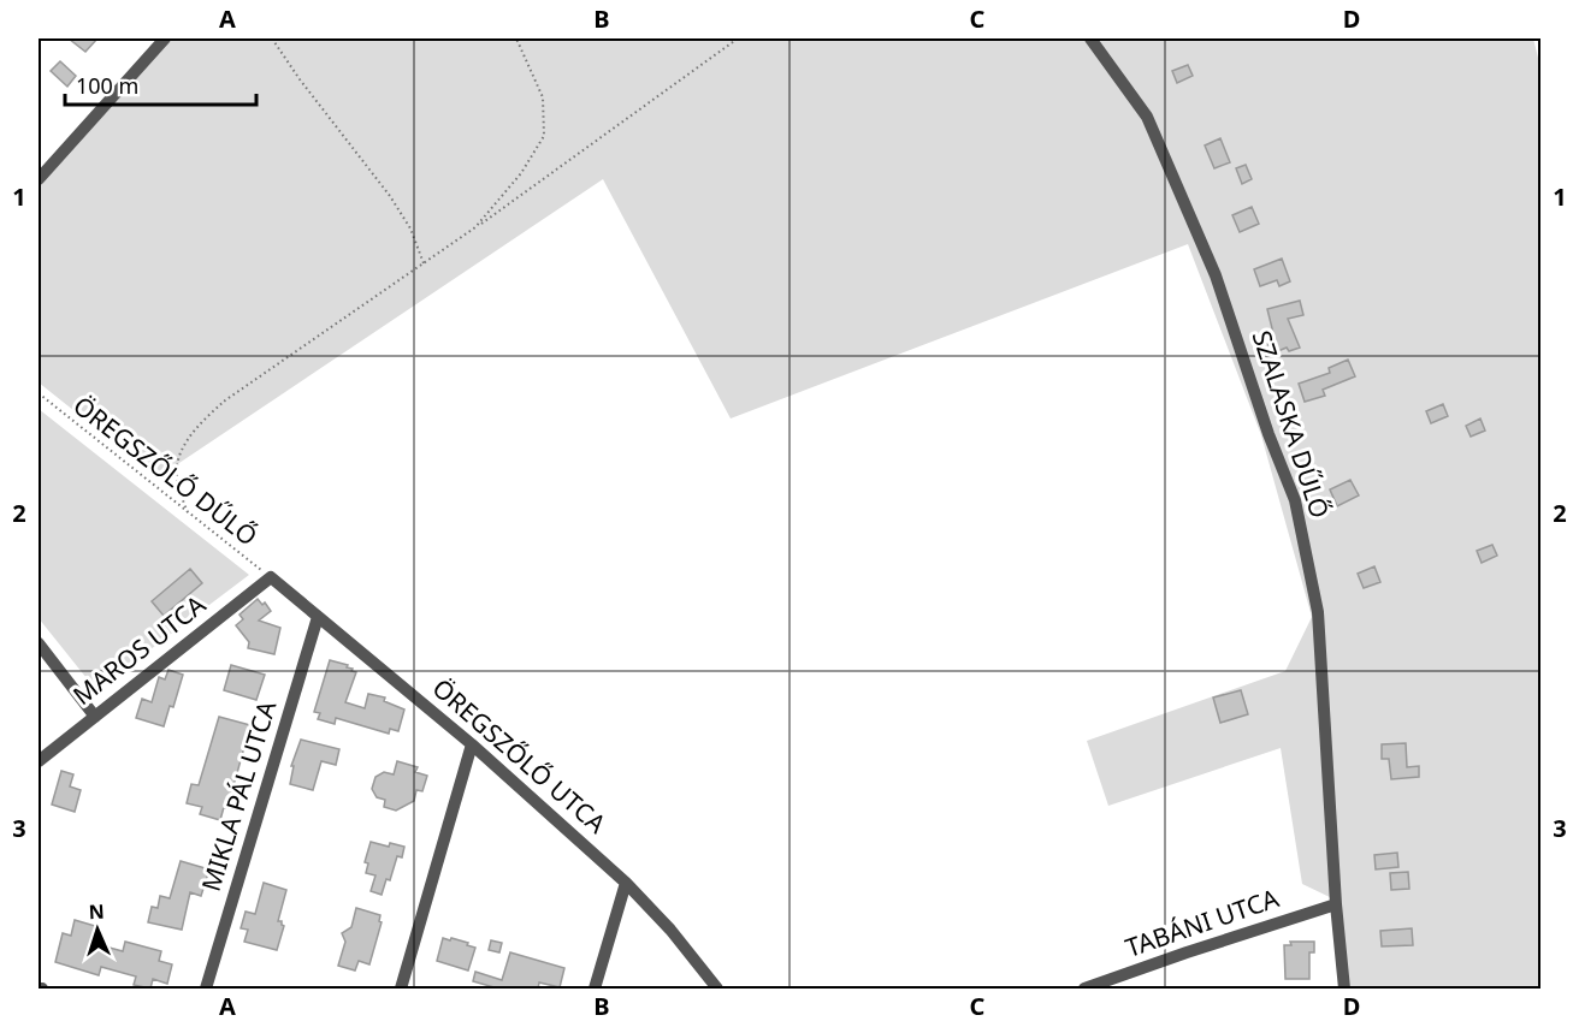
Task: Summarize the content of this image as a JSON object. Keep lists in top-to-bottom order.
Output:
{
  "streets": {
    "street": [
      "SZALASKA DŰLŐ",
      "MAROS UTCA",
      "ÖREGSZŐLŐ UTCA",
      "MIKLA PÁL UTCA",
      "TABÁNI UTCA"
    ],
    "path": ["ÖREGSZŐLŐ DŰLŐ"]
  },
  "crossings": [
    ["SZALASKA DŰLŐ", "TABÁNI UTCA"],
    ["ÖREGSZŐLŐ DŰLŐ", "MAROS UTCA"],
    ["ÖREGSZŐLŐ DŰLŐ", "ÖREGSZŐLŐ UTCA"],
    ["MAROS UTCA", "ÖREGSZŐLŐ UTCA"],
    ["ÖREGSZŐLŐ UTCA", "MIKLA PÁL UTCA"]
  ],
  "scale_bar": "100 m",
  "north": "top",
  "grid": {
    "columns": [
      "A",
      "B",
      "C",
      "D"
    ],
    "rows": ["1", "2", "3"]
  }
}
